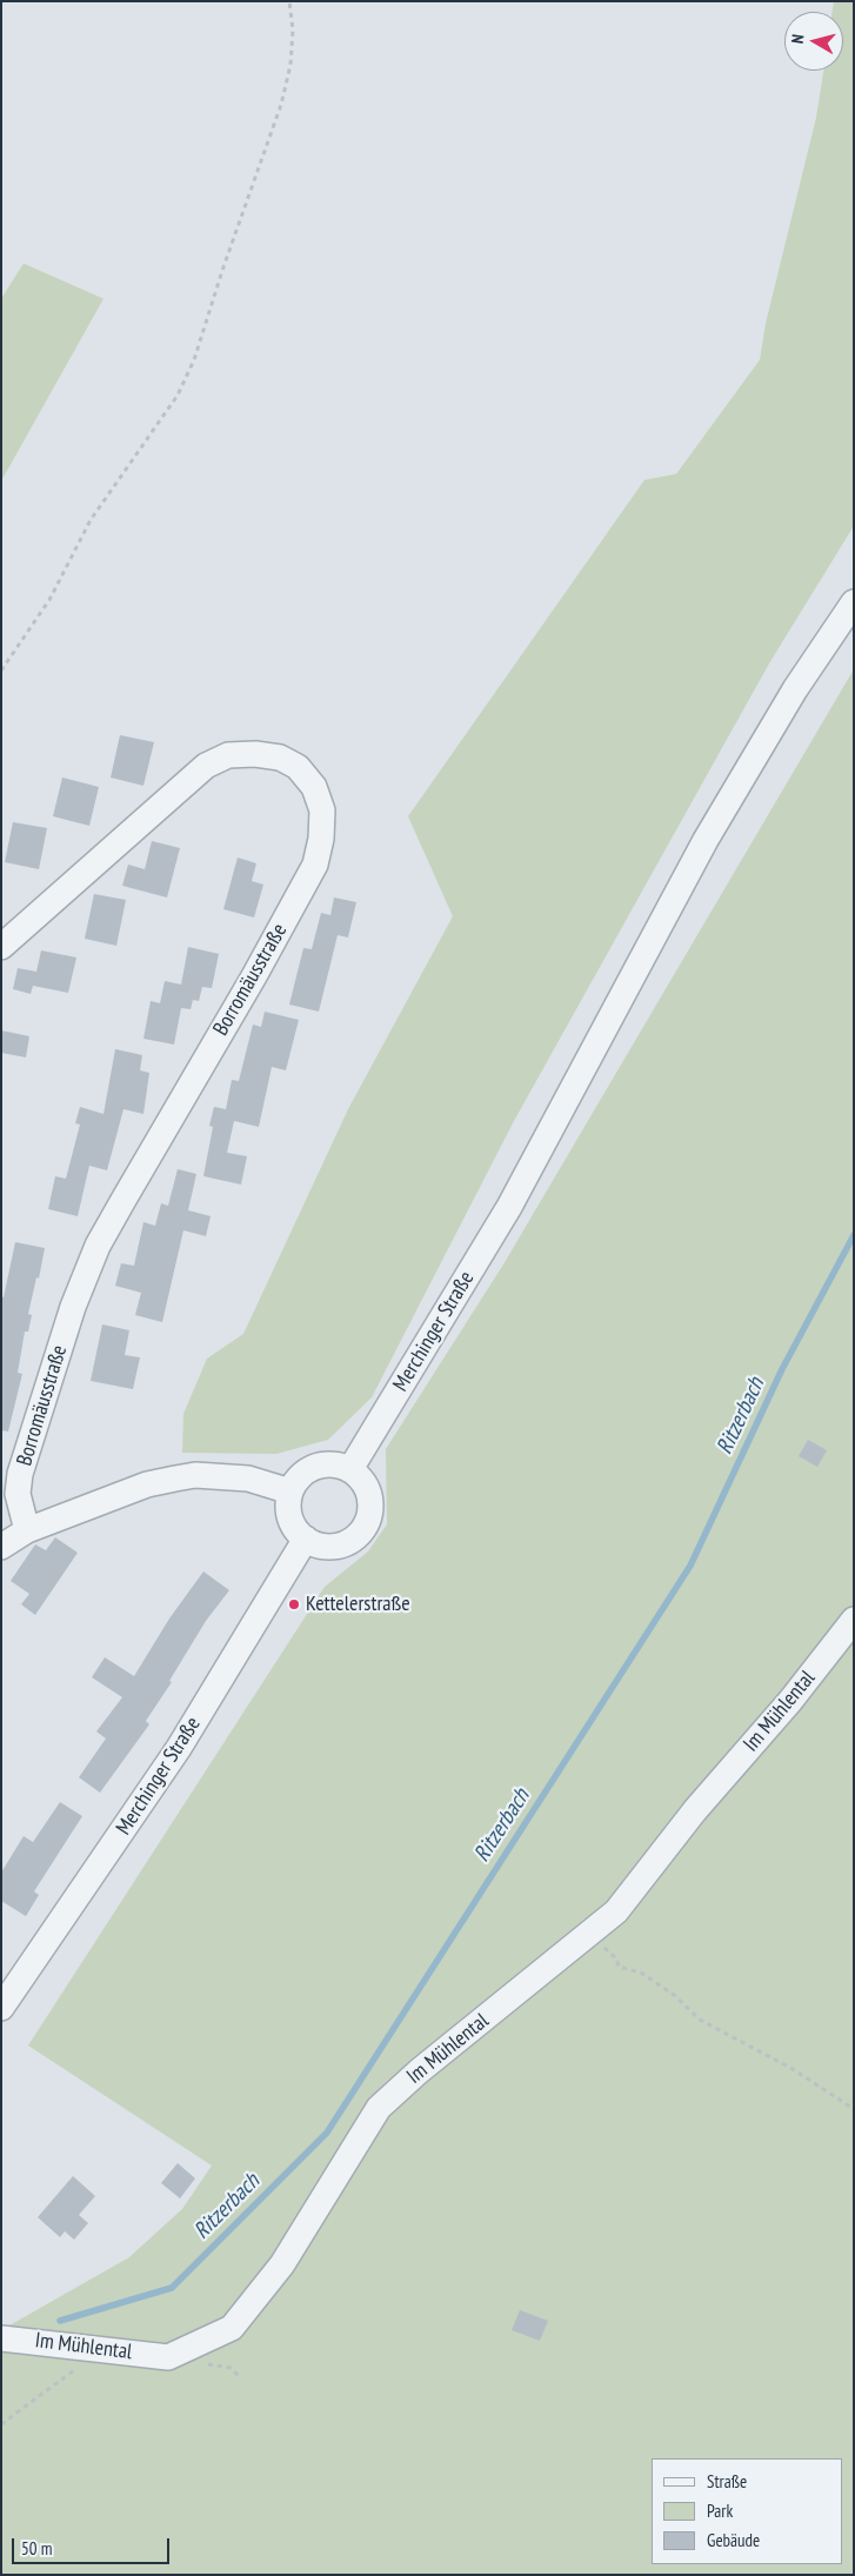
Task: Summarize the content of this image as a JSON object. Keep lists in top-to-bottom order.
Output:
{
  "streets": {
    "street": ["Borromäusstraße", "Merchinger Straße", "Im Mühlental"]
  },
  "water": ["Ritzerbach"],
  "places": ["Kettelerstraße"],
  "legend": ["Straße", "Park", "Gebäude"],
  "scale_bar": "50 m",
  "north": "left"
}
